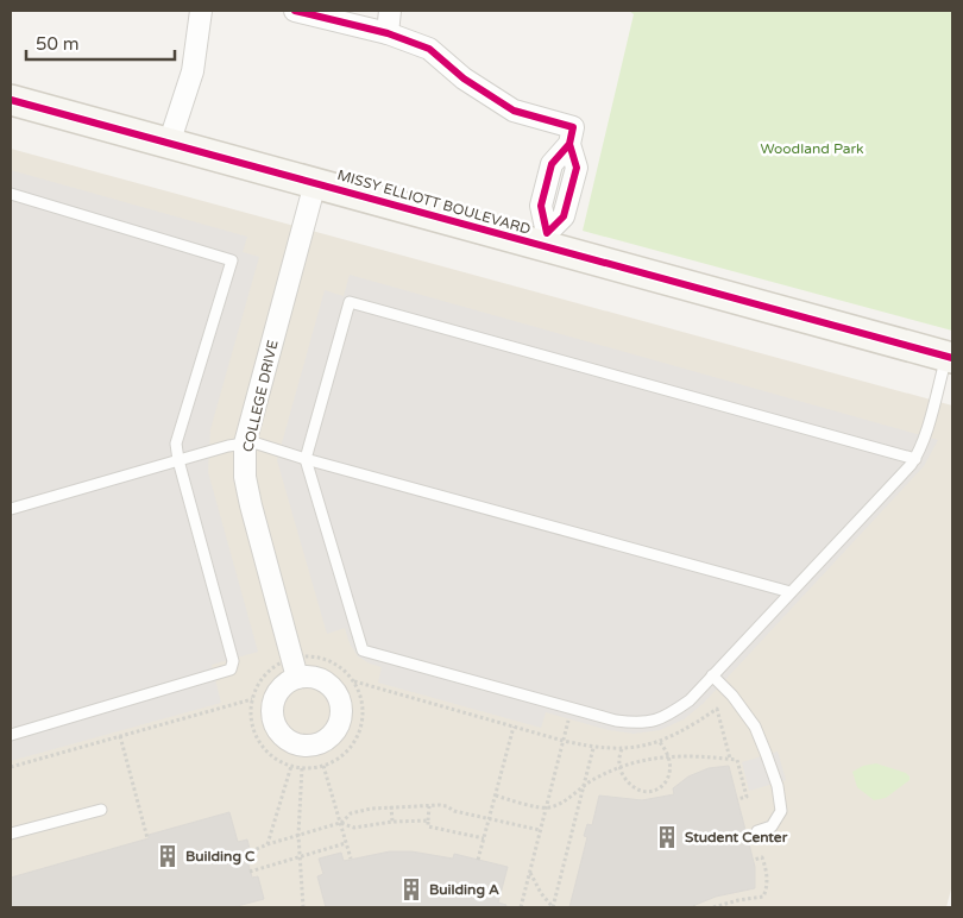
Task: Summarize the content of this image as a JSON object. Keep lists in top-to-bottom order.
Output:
{
  "streets": {
    "street": ["MISSY ELLIOTT BOULEVARD", "COLLEGE DRIVE"]
  },
  "crossings": [
    ["MISSY ELLIOTT BOULEVARD", "COLLEGE DRIVE"]
  ],
  "parks": ["Woodland Park"],
  "places": {
    "building": ["Student Center", "Building C", "Building A"]
  },
  "scale_bar": "50 m"
}
